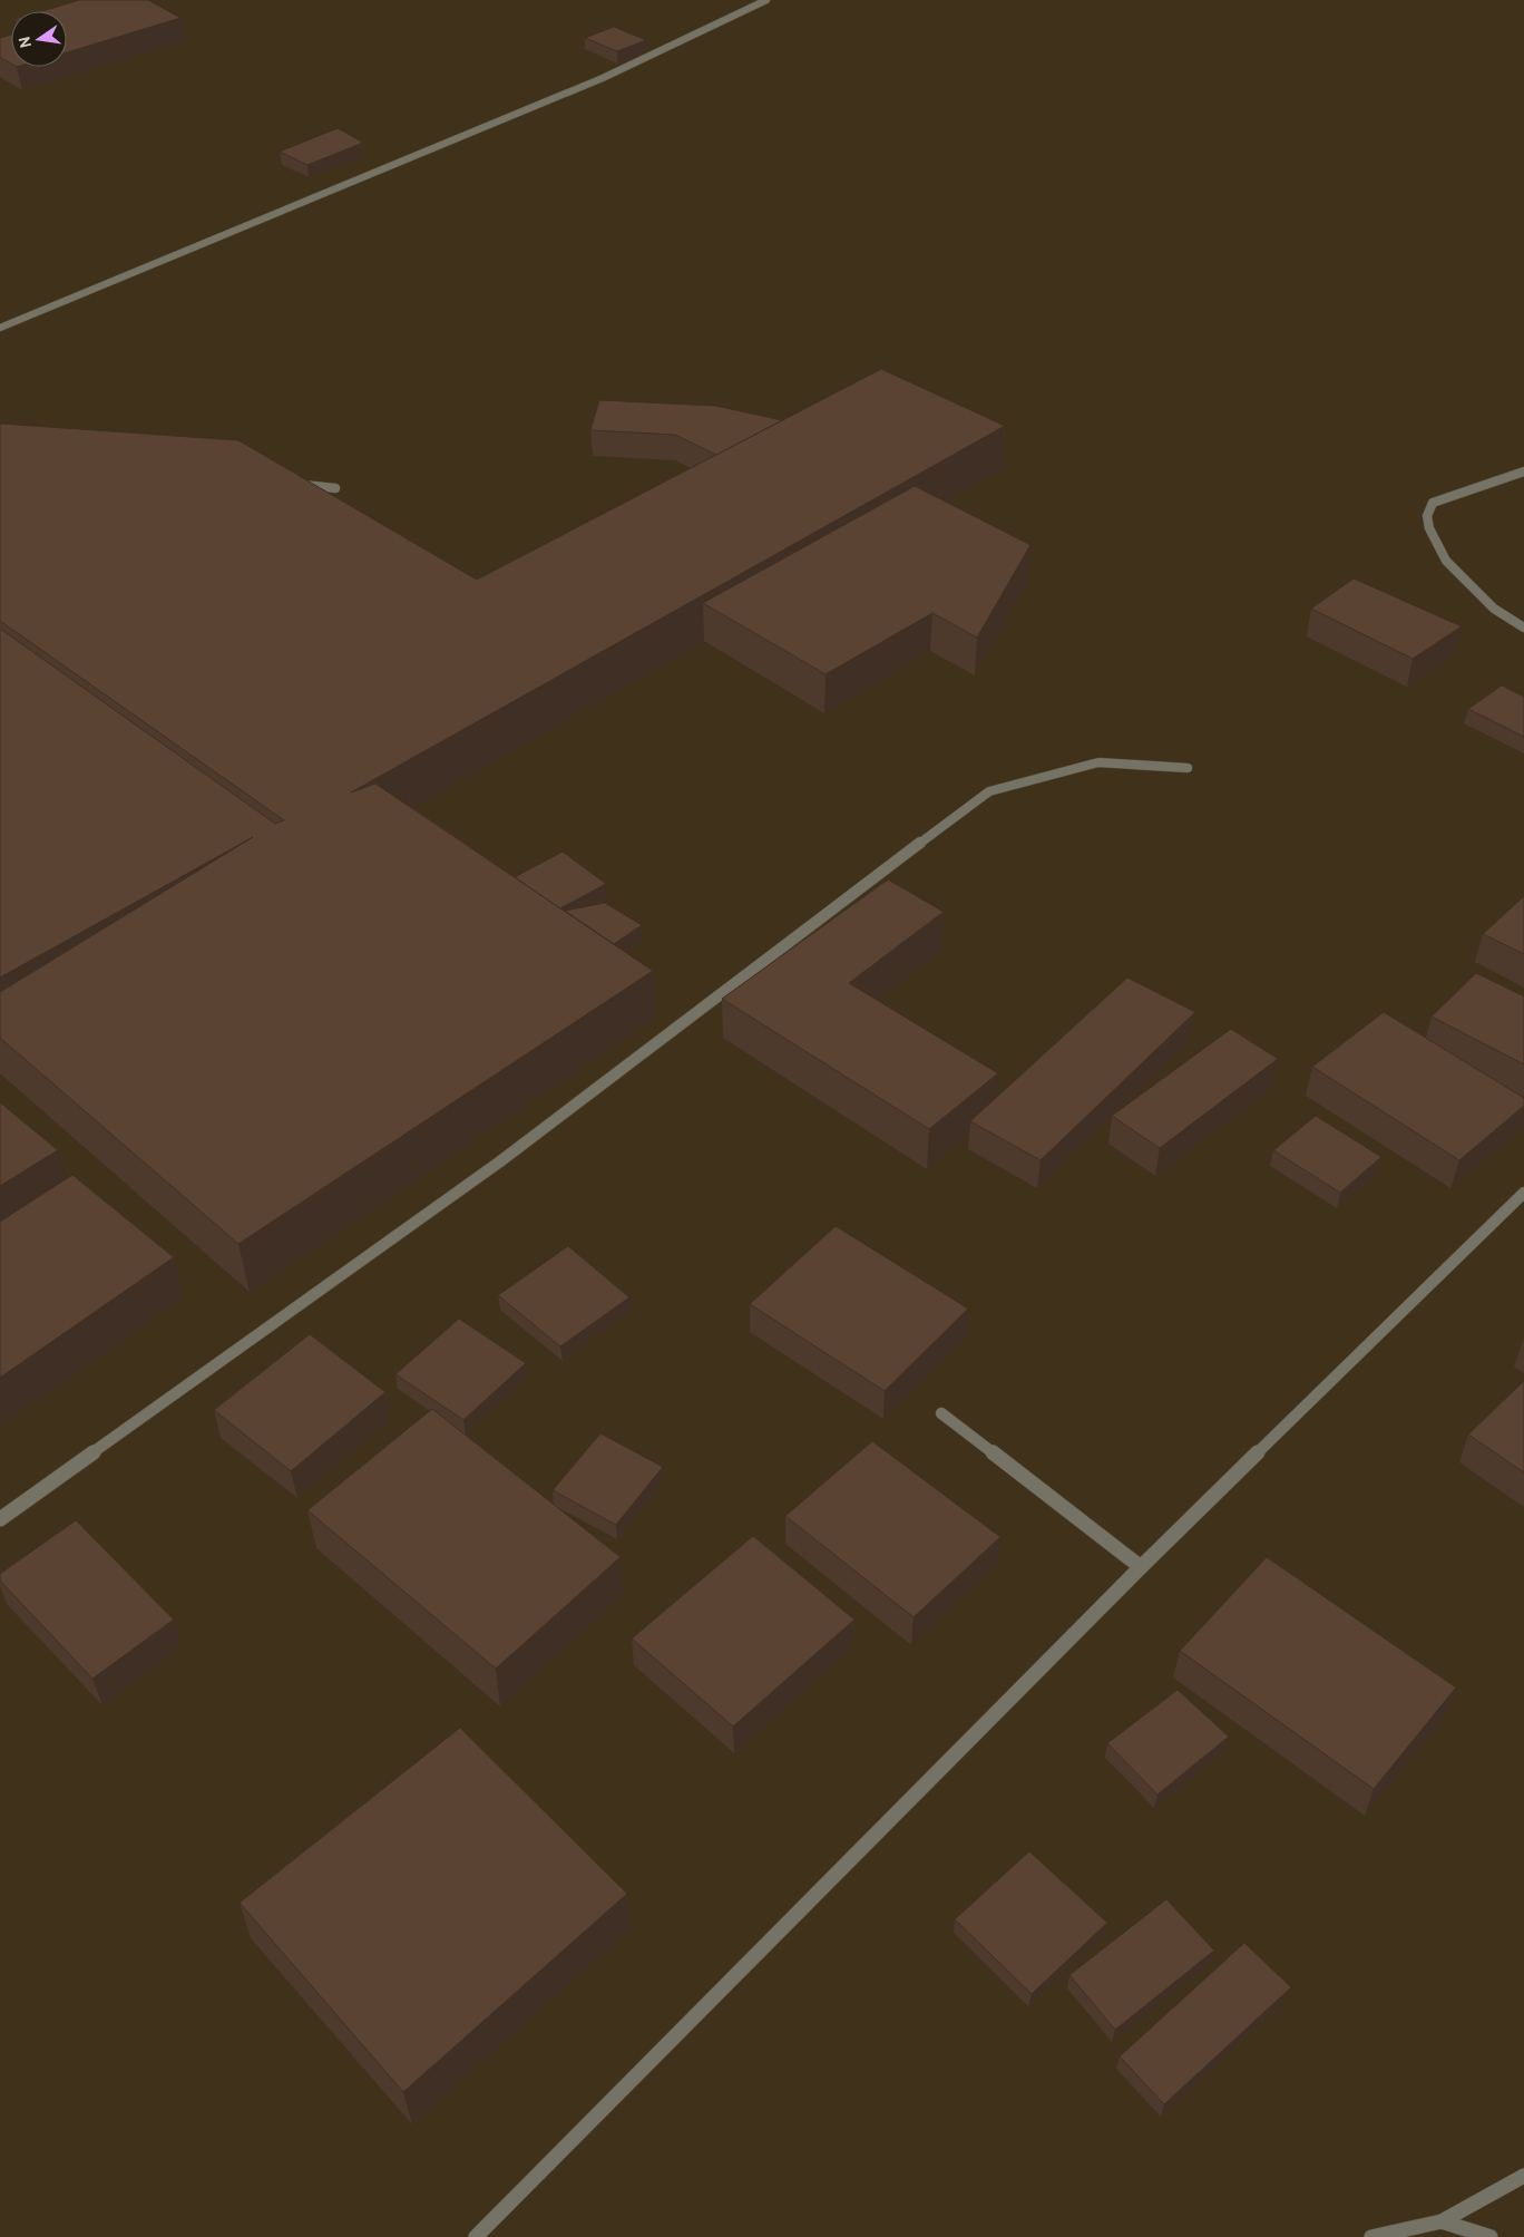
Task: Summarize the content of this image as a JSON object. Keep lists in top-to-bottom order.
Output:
{
  "north": "left"
}
